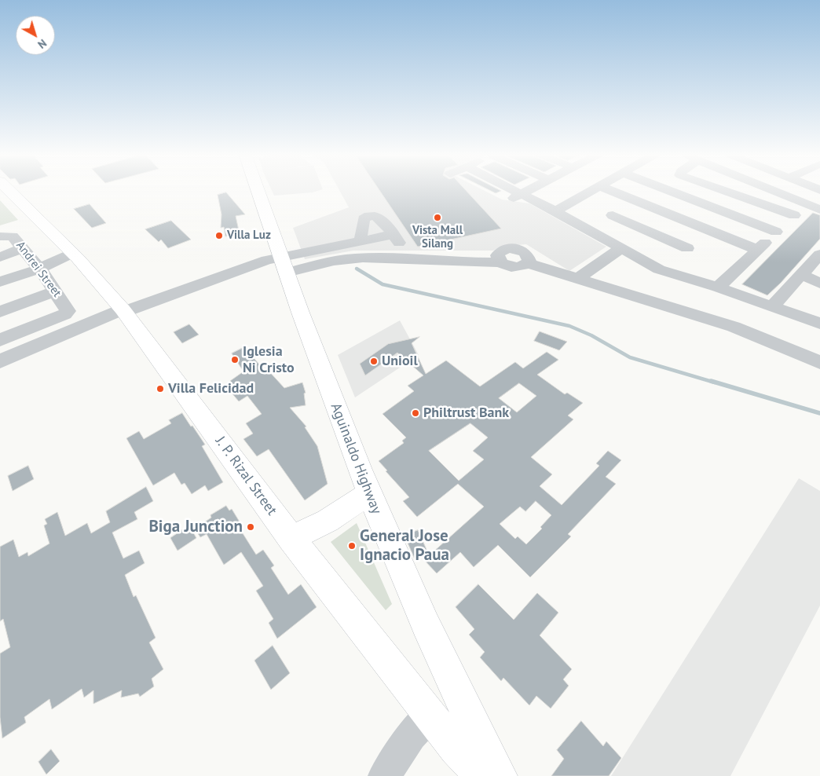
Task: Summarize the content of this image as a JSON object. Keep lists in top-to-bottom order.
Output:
{
  "streets": {
    "main road": ["Aguinaldo Highway", "J. P. Rizal Street"],
    "street": ["Andrei Street"]
  },
  "places": [
    "Vista Mall Silang",
    "Villa Luz",
    "Iglesia Ni Cristo",
    "Unioil",
    "Villa Felicidad",
    "Philtrust Bank",
    "Biga Junction",
    "General Jose Ignacio Paua"
  ],
  "north": "bottom right"
}
